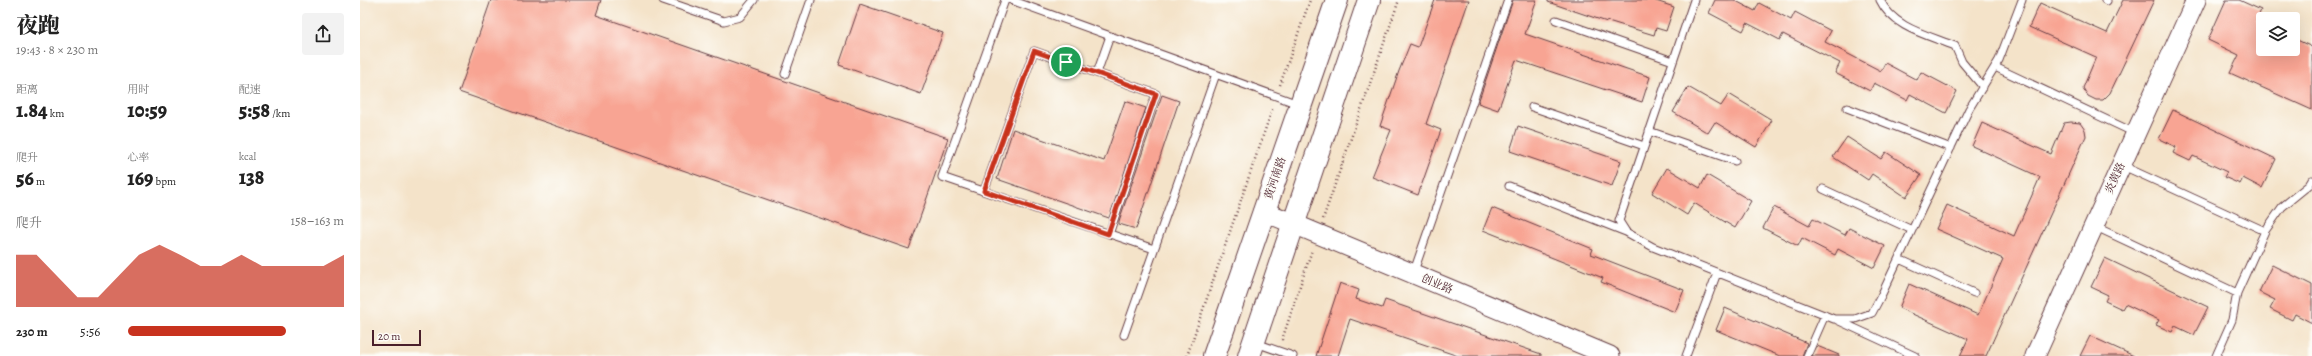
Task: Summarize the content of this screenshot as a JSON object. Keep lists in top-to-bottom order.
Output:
{
  "streets": {
    "main road": ["黄河南路"],
    "street": ["炎黄路", "创业路"]
  },
  "crossings": [
    ["黄河南路", "创业路"]
  ],
  "scale_bar": "20 m",
  "page": {
    "heading": ["夜跑", "19:43 · 8 × 230 m"],
    "stats": [
      ["距离", "1.84 km"],
      ["用时", "10:59"],
      ["配速", "5:58 /km"],
      ["爬升", "56 m"],
      ["心率", "169 bpm"],
      ["kcal", "138"]
    ],
    "chart": ["爬升", "158–163 m"],
    "list": [
      {
        "name": "230 m",
        "note": "5:56"
      }
    ],
    "scale": "20 m"
  }
}
